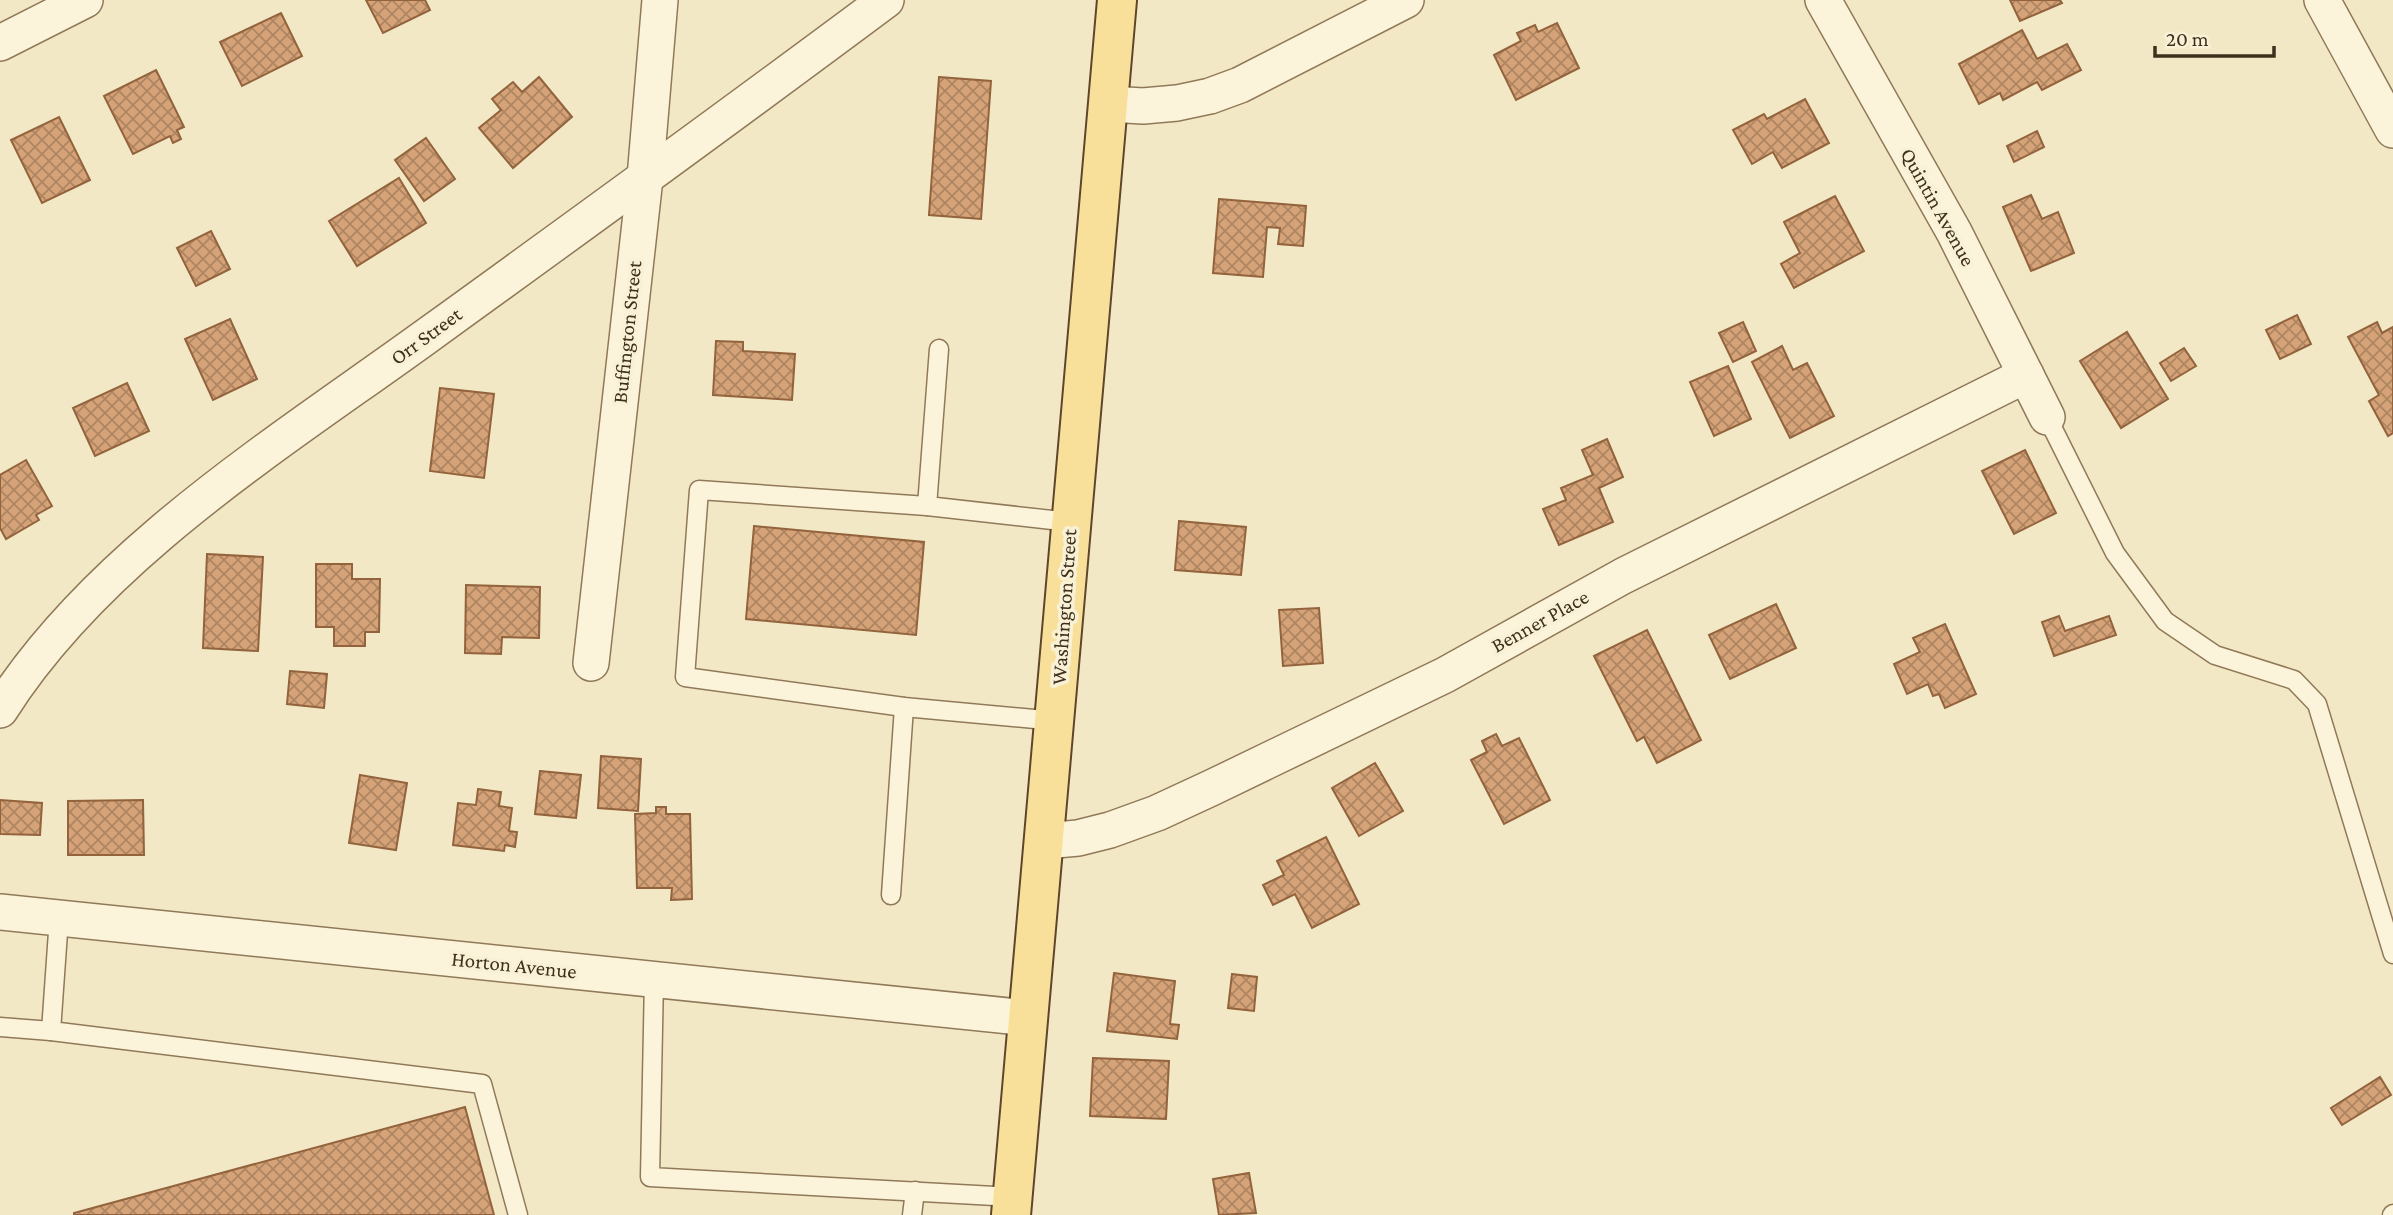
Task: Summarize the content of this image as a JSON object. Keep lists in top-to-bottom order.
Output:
{
  "streets": {
    "main road": ["Washington Street"],
    "street": [
      "Quintin Avenue",
      "Buffington Street",
      "Orr Street",
      "Benner Place",
      "Horton Avenue"
    ]
  },
  "crossings": [
    ["Quintin Avenue", "Benner Place"],
    ["Buffington Street", "Orr Street"],
    ["Washington Street", "Benner Place"],
    ["Washington Street", "Horton Avenue"]
  ],
  "scale_bar": "20 m"
}
